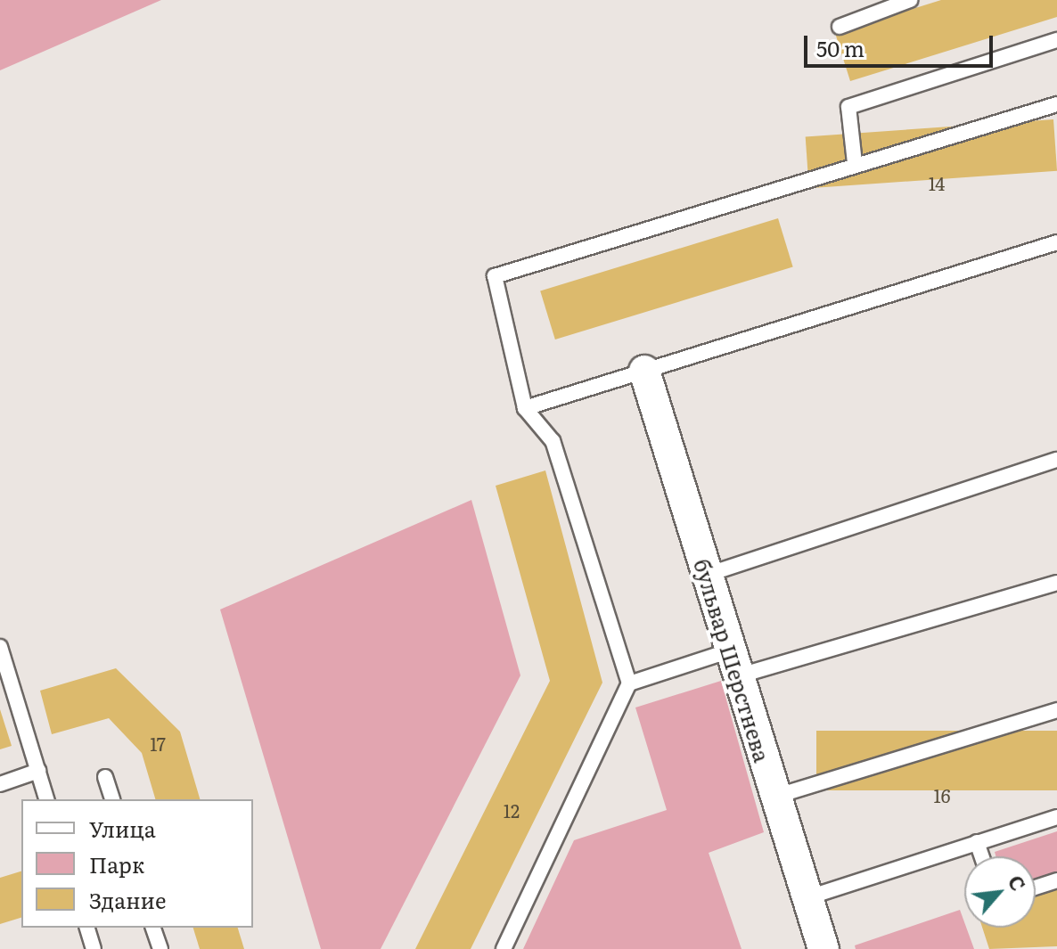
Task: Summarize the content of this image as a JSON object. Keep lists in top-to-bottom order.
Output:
{
  "streets": {
    "street": ["бульвар Шерстнева"]
  },
  "house_numbers": [
    "14",
    "17",
    "16",
    "12"
  ],
  "legend": ["Улица", "Парк", "Здание"],
  "scale_bar": "50 m",
  "north": "top right"
}
